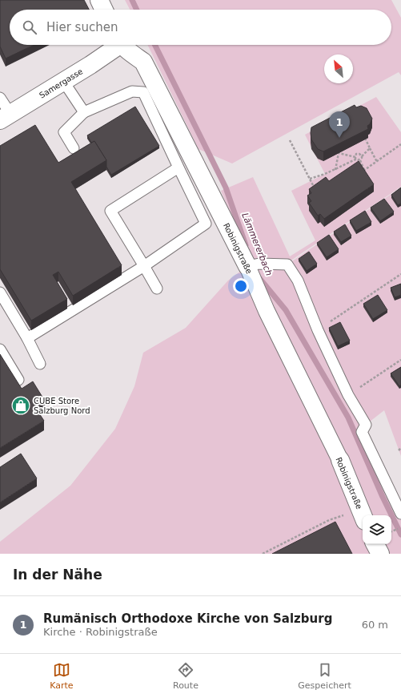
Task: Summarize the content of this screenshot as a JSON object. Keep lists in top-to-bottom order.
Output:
{
  "streets": {
    "street": ["Samergasse", "Robinigstraße"]
  },
  "water": ["Lämmererbach"],
  "places": {
    "shop": ["CUBE Store Salzburg Nord"]
  },
  "north": "top left",
  "page": {
    "search": "Hier suchen",
    "pins": "1",
    "heading": "In der Nähe",
    "list": [
      {
        "mark": "1",
        "name": "Rumänisch Orthodoxe Kirche von Salzburg",
        "note": "Kirche · Robinigstraße",
        "value": "60 m"
      }
    ],
    "nav": ["Karte", "Route", "Gespeichert"]
  }
}
